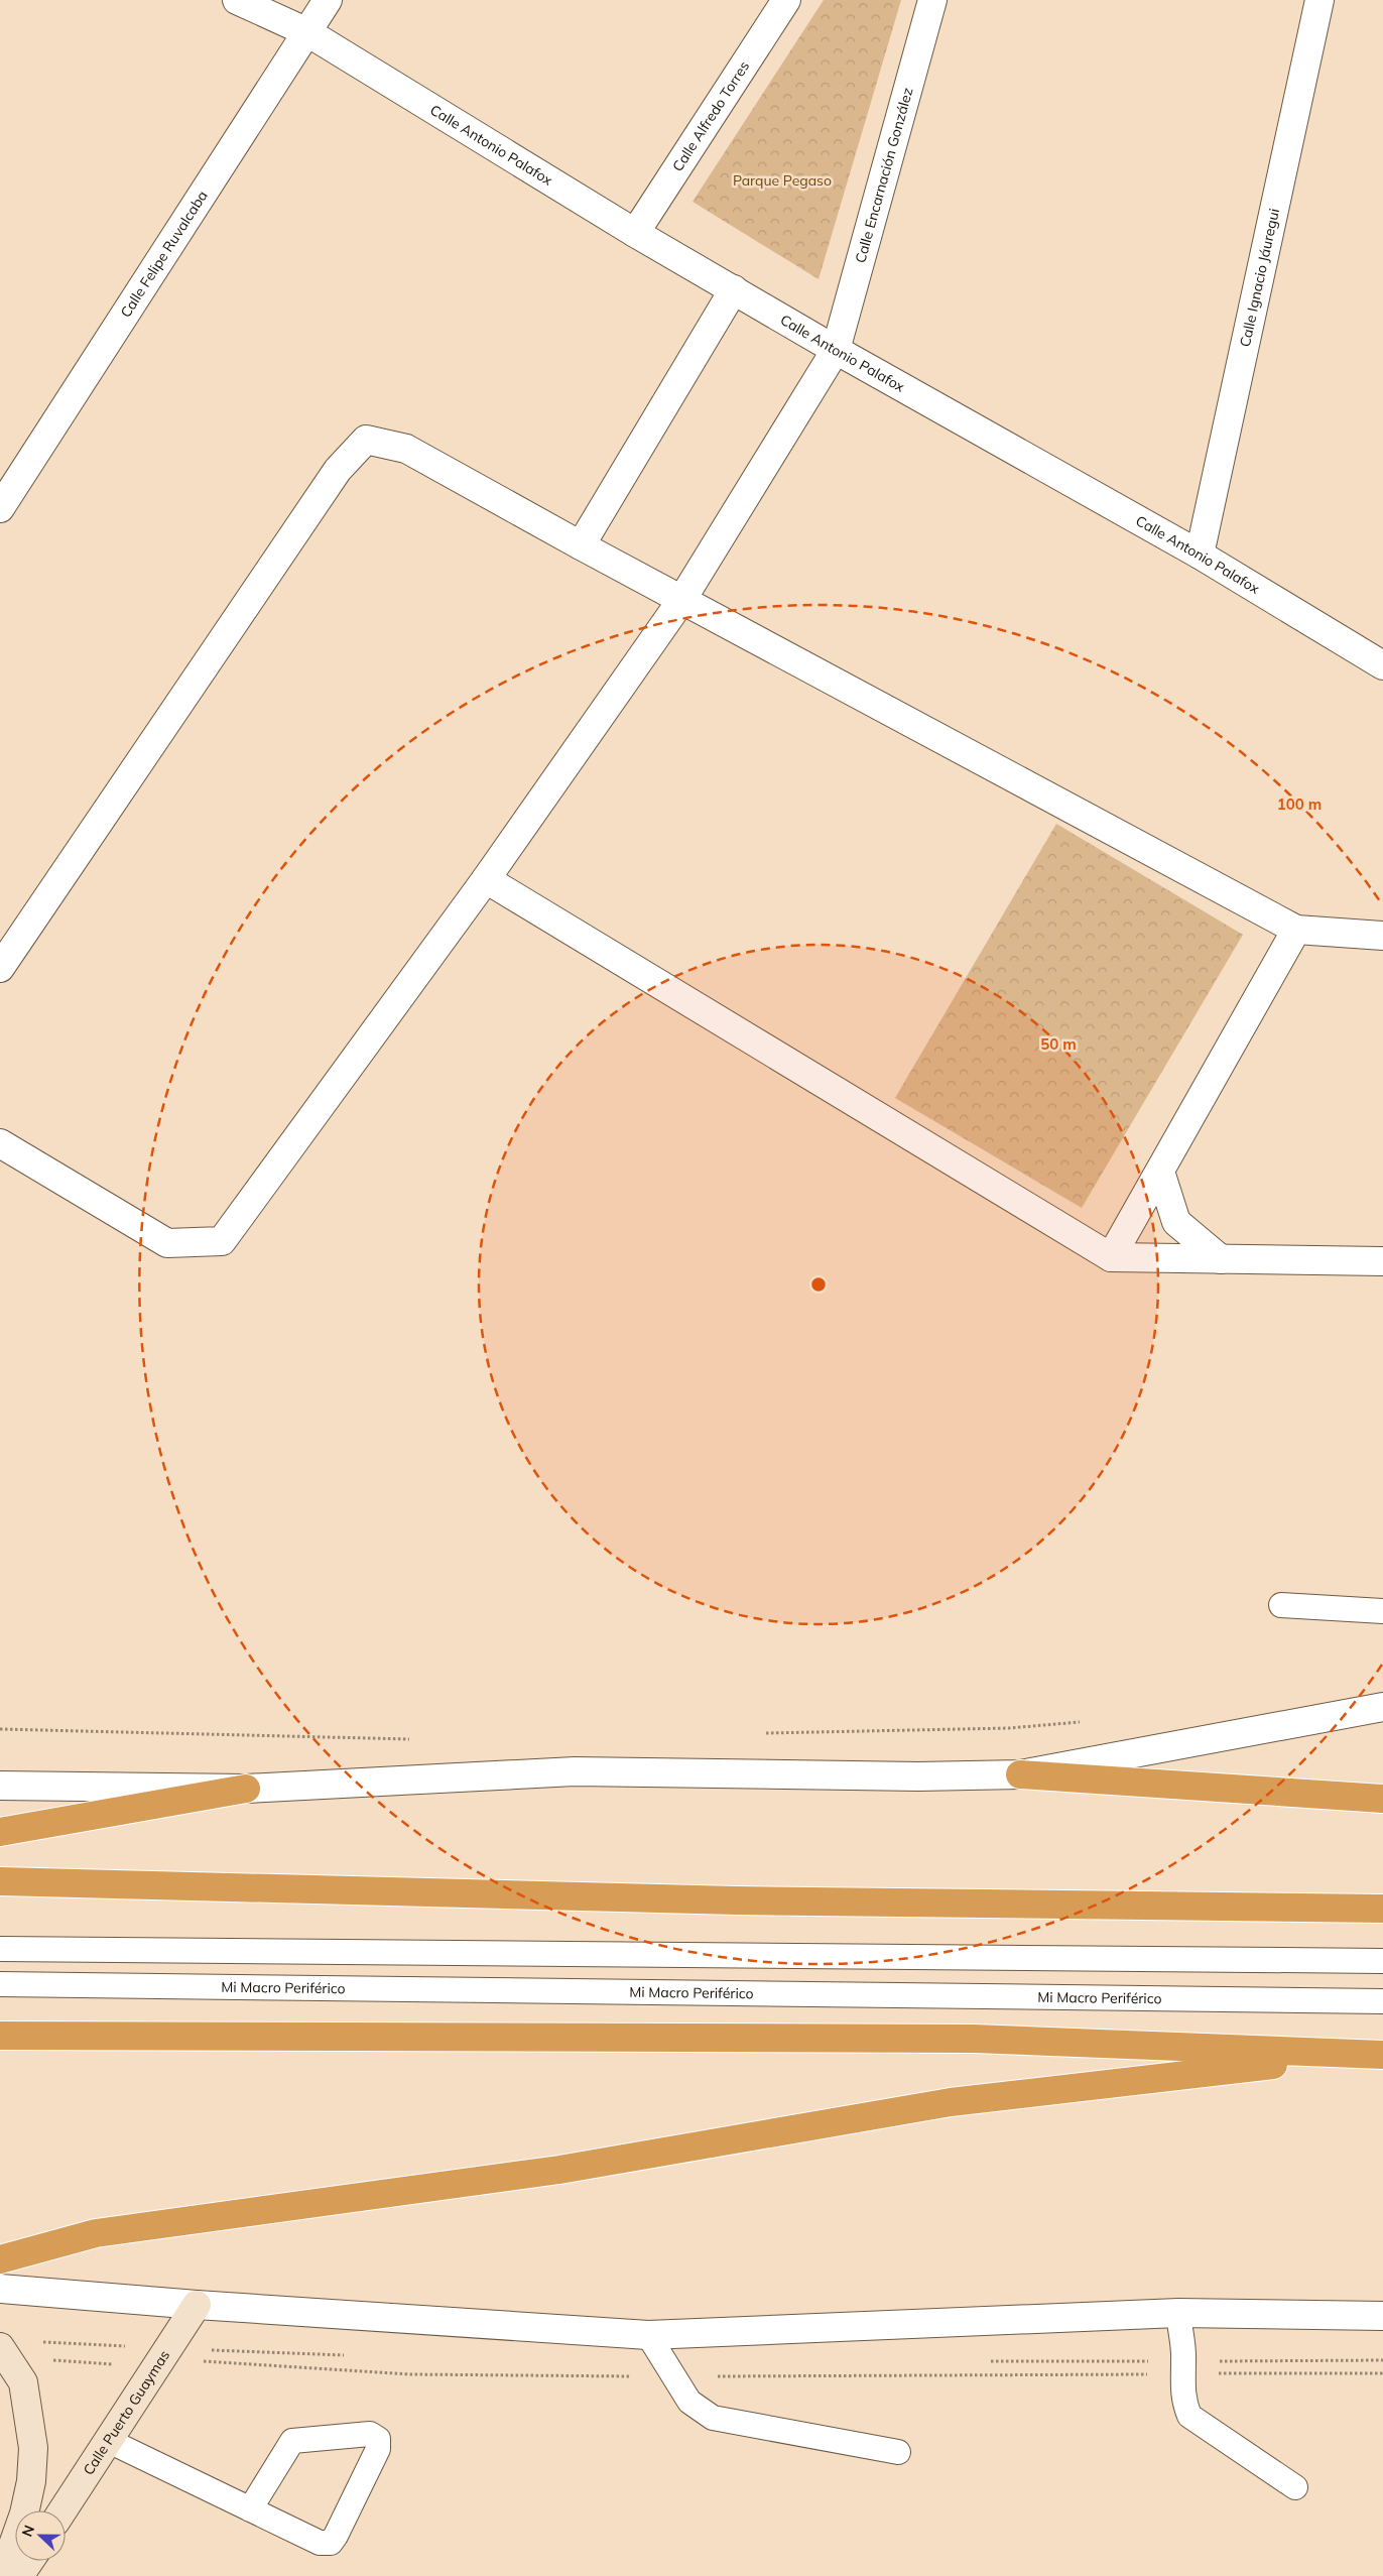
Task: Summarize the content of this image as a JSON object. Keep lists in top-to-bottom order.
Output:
{
  "streets": {
    "street": [
      "Calle Alfredo Torres",
      "Calle Antonio Palafox",
      "Calle Encarnación González",
      "Calle Felipe Ruvalcaba",
      "Calle Ignacio Jáuregui",
      "Calle Puerto Guaymas"
    ],
    "lane": ["Mi Macro Periférico"]
  },
  "crossings": [
    ["Calle Alfredo Torres", "Calle Antonio Palafox"],
    ["Calle Antonio Palafox", "Calle Encarnación González"],
    ["Calle Antonio Palafox", "Calle Felipe Ruvalcaba"],
    ["Calle Antonio Palafox", "Calle Ignacio Jáuregui"]
  ],
  "parks": ["Parque Pegaso"],
  "north": "left",
  "rings": ["100 m", "50 m"]
}
